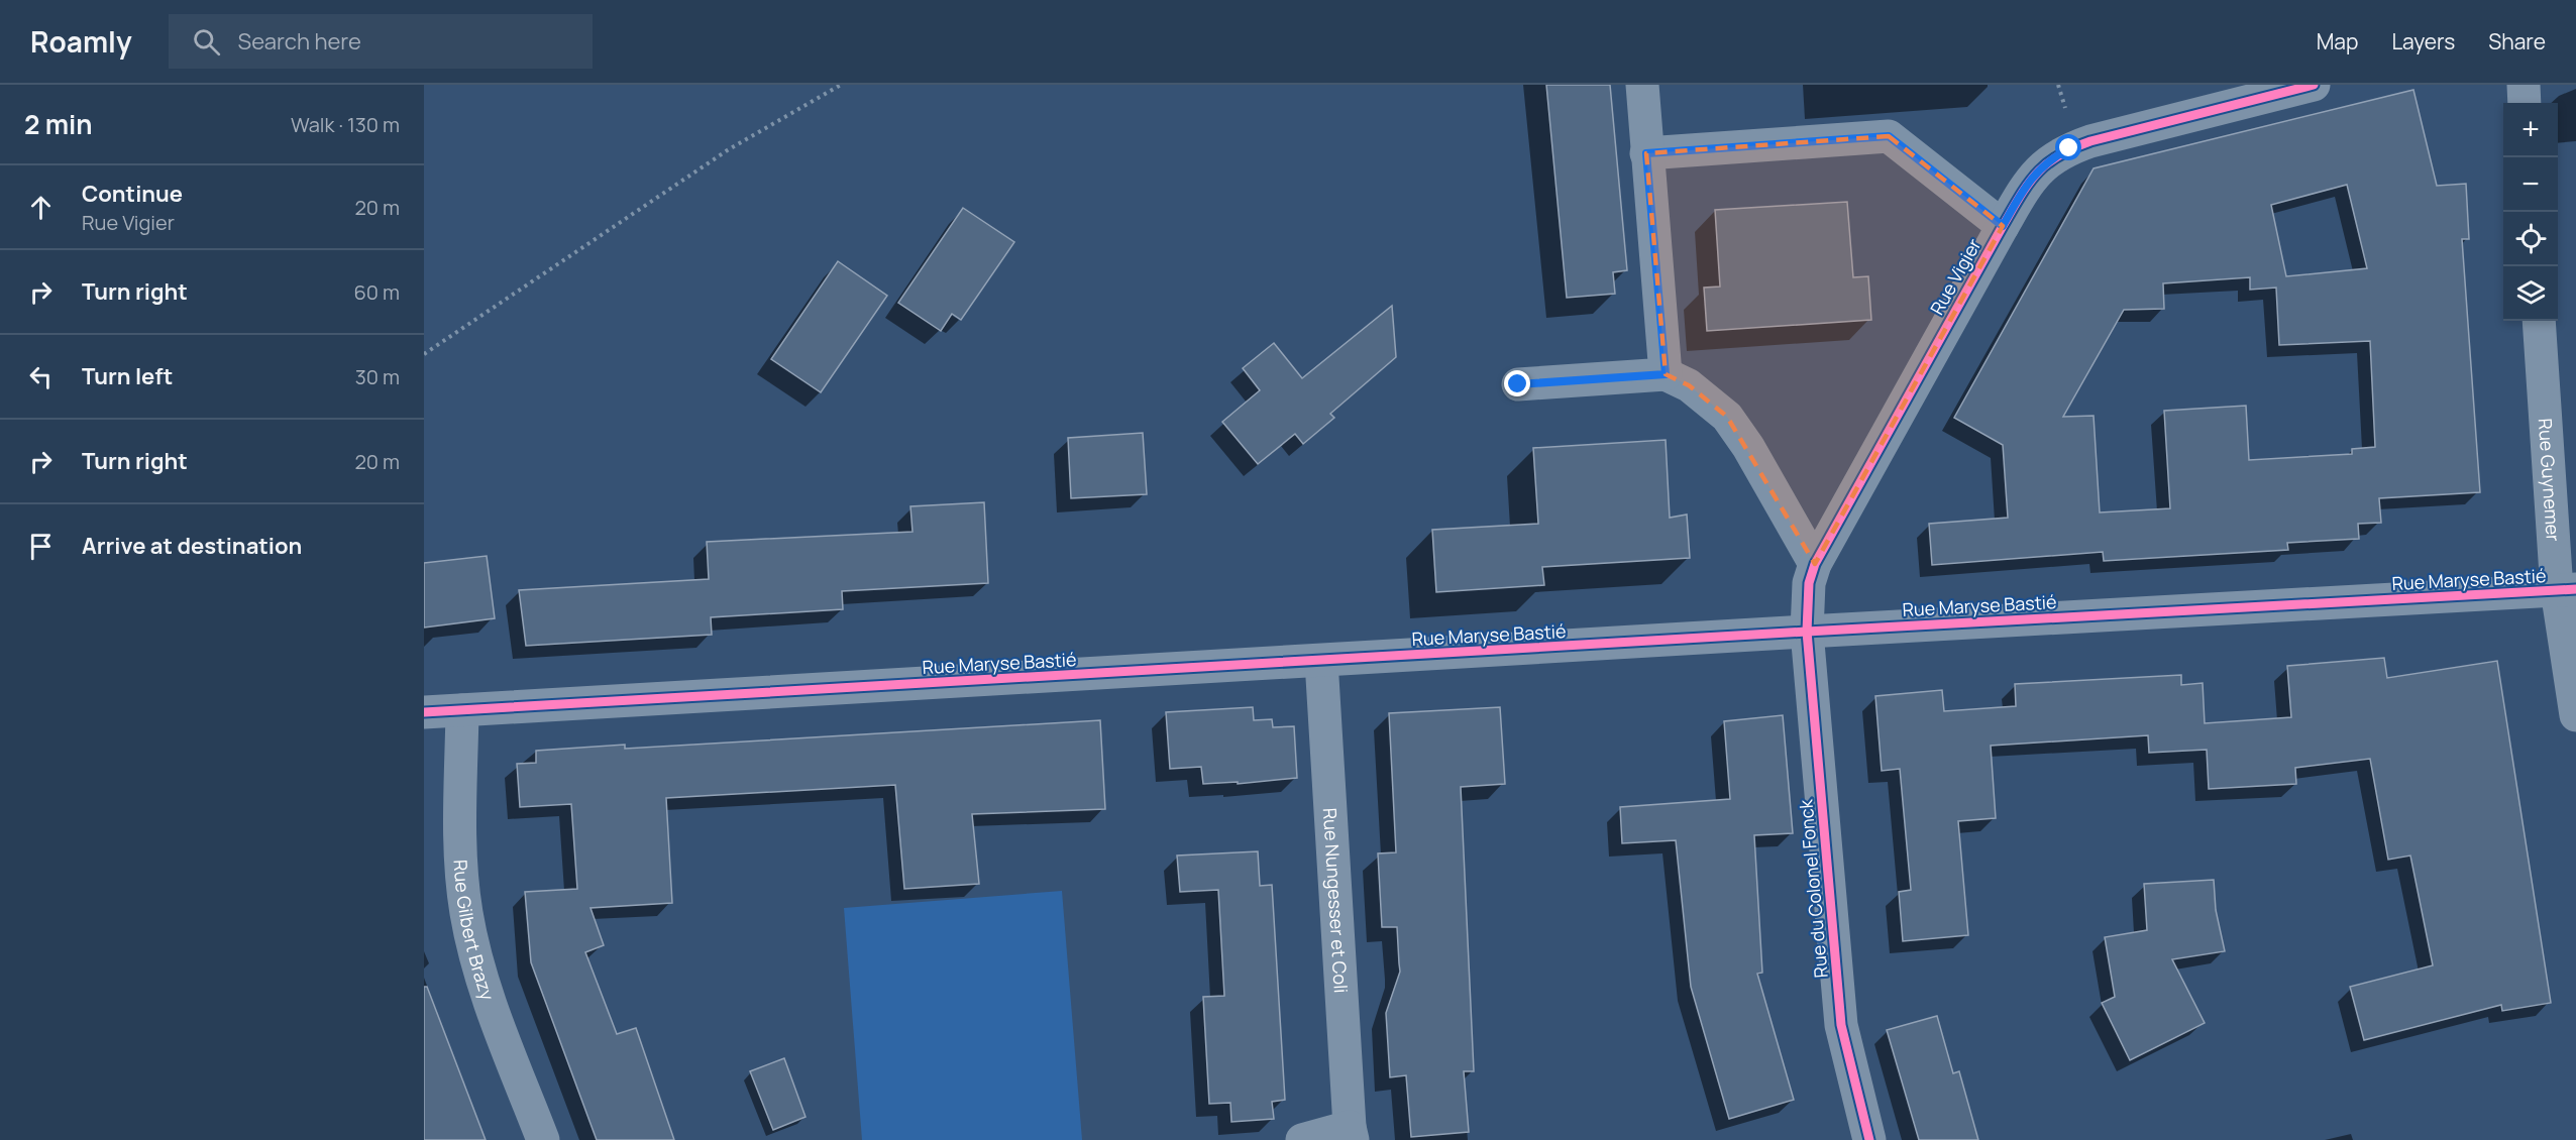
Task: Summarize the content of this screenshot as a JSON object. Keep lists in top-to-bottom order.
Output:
{
  "streets": {
    "street": [
      "Rue Vigier",
      "Rue Guynemer",
      "Rue Maryse Bastié",
      "Rue du Colonel Fonck",
      "Rue Nungesser et Coli",
      "Rue Gilbert Brazy"
    ]
  },
  "crossings": [
    ["Rue Vigier", "Rue Maryse Bastié"],
    ["Rue Vigier", "Rue du Colonel Fonck"],
    ["Rue Guynemer", "Rue Maryse Bastié"],
    ["Rue Maryse Bastié", "Rue du Colonel Fonck"],
    ["Rue Maryse Bastié", "Rue Nungesser et Coli"],
    ["Rue Maryse Bastié", "Rue Gilbert Brazy"]
  ],
  "page": {
    "header": "Roamly",
    "search": "Search here",
    "nav": ["Map", "Layers", "Share"],
    "heading": ["2 min", "Walk · 130 m"],
    "map_buttons": ["+", "−"],
    "list": [
      ["Continue", "Rue Vigier", "20 m"],
      ["Turn right", "60 m"],
      ["Turn left", "30 m"],
      ["Turn right", "20 m"],
      "Arrive at destination"
    ]
  }
}
